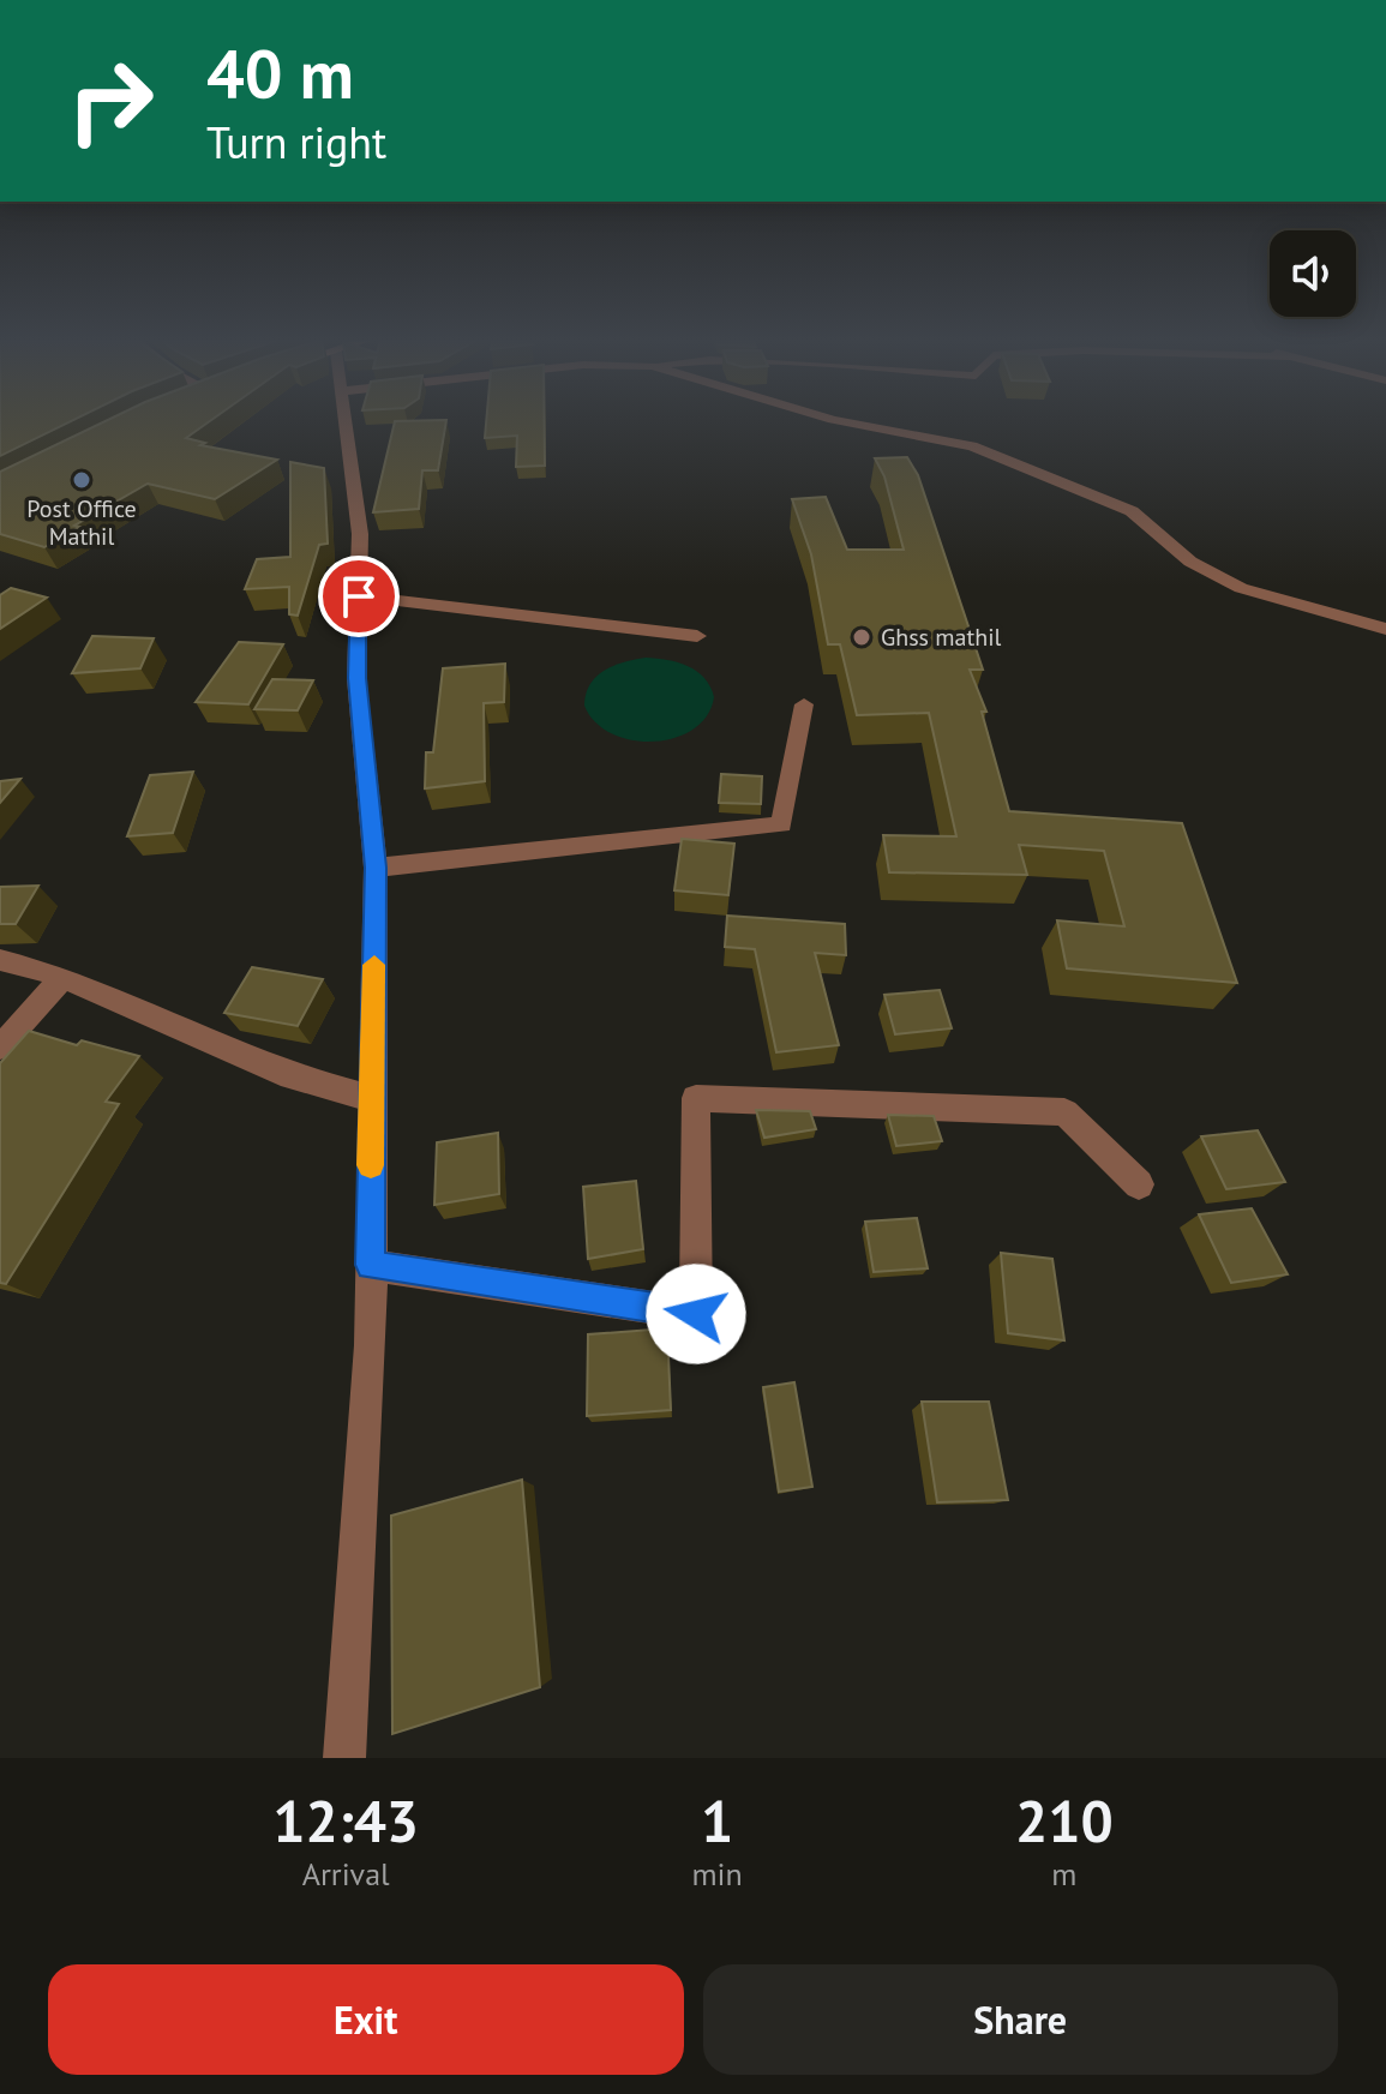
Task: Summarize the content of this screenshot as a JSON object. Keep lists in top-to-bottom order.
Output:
{
  "places": ["Post Office Mathil", "Ghss mathil"],
  "page": {
    "turn": ["40 m", "Turn right"],
    "eta": [
      "12:43",
      "Arrival",
      "1",
      "min",
      "210",
      "m"
    ],
    "buttons": ["Exit", "Share"]
  }
}
